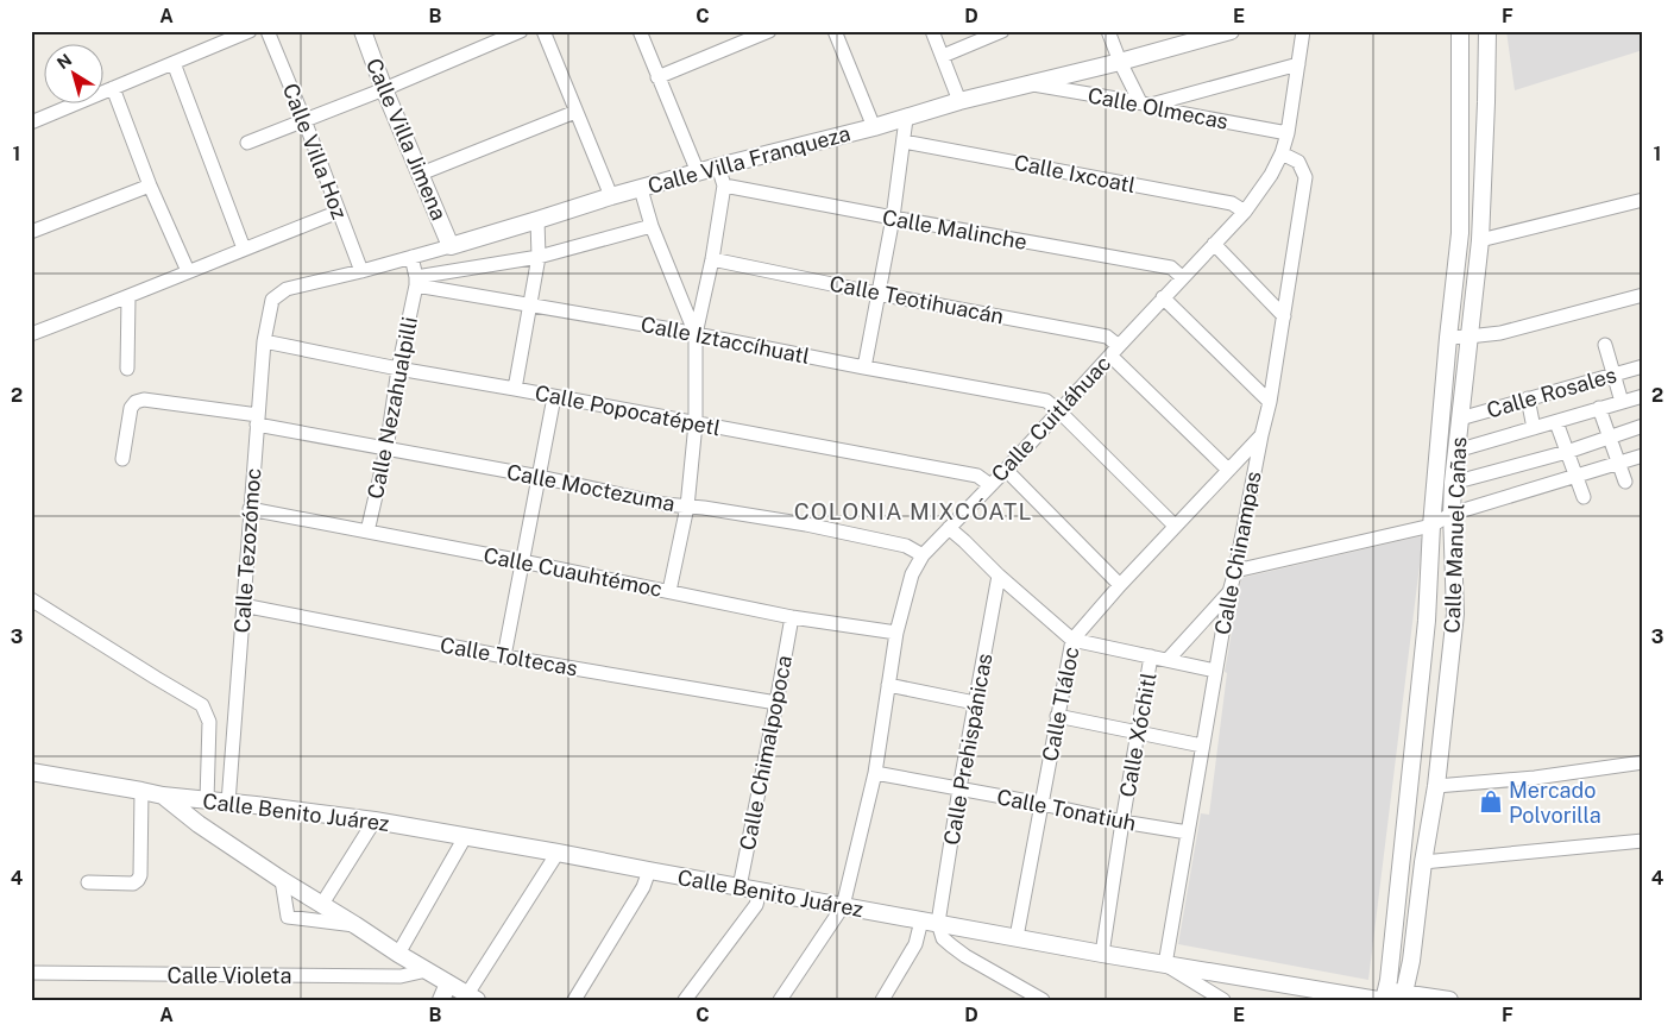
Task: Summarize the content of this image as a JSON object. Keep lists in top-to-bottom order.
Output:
{
  "streets": {
    "street": [
      "Calle Olmecas",
      "Calle Villa Jimena",
      "Calle Villa Hoz",
      "Calle Villa Franqueza",
      "Calle Ixcoatl",
      "Calle Malinche",
      "Calle Teotihuacán",
      "Calle Iztaccíhuatl",
      "Calle Rosales",
      "Calle Nezahualpilli",
      "Calle Popocatépetl",
      "Calle Cuitláhuac",
      "Calle Moctezuma",
      "Calle Manuel Cañas",
      "Calle Tezozómoc",
      "Calle Chinampas",
      "Calle Cuauhtémoc",
      "Calle Toltecas",
      "Calle Tláloc",
      "Calle Xóchitl",
      "Calle Prehispánicas",
      "Calle Chimalpopoca",
      "Calle Tonatiuh",
      "Calle Benito Juárez",
      "Calle Violeta"
    ]
  },
  "crossings": [
    ["Calle Olmecas", "Calle Villa Franqueza"],
    ["Calle Olmecas", "Calle Cuitláhuac"],
    ["Calle Villa Jimena", "Calle Villa Franqueza"],
    ["Calle Villa Hoz", "Calle Villa Franqueza"],
    ["Calle Villa Franqueza", "Calle Tezozómoc"],
    ["Calle Ixcoatl", "Calle Cuitláhuac"],
    ["Calle Malinche", "Calle Cuitláhuac"],
    ["Calle Teotihuacán", "Calle Cuitláhuac"],
    ["Calle Iztaccíhuatl", "Calle Nezahualpilli"],
    ["Calle Iztaccíhuatl", "Calle Cuitláhuac"],
    ["Calle Rosales", "Calle Manuel Cañas"],
    ["Calle Nezahualpilli", "Calle Popocatépetl"],
    ["Calle Nezahualpilli", "Calle Moctezuma"],
    ["Calle Nezahualpilli", "Calle Cuauhtémoc"],
    ["Calle Popocatépetl", "Calle Cuitláhuac"],
    ["Calle Popocatépetl", "Calle Tezozómoc"],
    ["Calle Cuitláhuac", "Calle Moctezuma"],
    ["Calle Cuitláhuac", "Calle Chinampas"],
    ["Calle Cuitláhuac", "Calle Cuauhtémoc"],
    ["Calle Cuitláhuac", "Calle Tonatiuh"],
    ["Calle Cuitláhuac", "Calle Benito Juárez"],
    ["Calle Moctezuma", "Calle Tezozómoc"],
    ["Calle Manuel Cañas", "Calle Benito Juárez"],
    ["Calle Tezozómoc", "Calle Cuauhtémoc"],
    ["Calle Tezozómoc", "Calle Toltecas"],
    ["Calle Tezozómoc", "Calle Benito Juárez"],
    ["Calle Chinampas", "Calle Tláloc"],
    ["Calle Chinampas", "Calle Tonatiuh"],
    ["Calle Chinampas", "Calle Benito Juárez"],
    ["Calle Cuauhtémoc", "Calle Chimalpopoca"],
    ["Calle Toltecas", "Calle Chimalpopoca"],
    ["Calle Tláloc", "Calle Tonatiuh"],
    ["Calle Tláloc", "Calle Benito Juárez"],
    ["Calle Xóchitl", "Calle Tonatiuh"],
    ["Calle Xóchitl", "Calle Benito Juárez"],
    ["Calle Prehispánicas", "Calle Tonatiuh"],
    ["Calle Prehispánicas", "Calle Benito Juárez"],
    ["Calle Chimalpopoca", "Calle Benito Juárez"],
    ["Calle Benito Juárez", "Calle Violeta"]
  ],
  "districts": ["COLONIA MIXCÓATL"],
  "places": {
    "shop": ["Mercado Polvorilla"]
  },
  "north": "top left",
  "grid": {
    "columns": [
      "A",
      "B",
      "C",
      "D",
      "E",
      "F"
    ],
    "rows": [
      "1",
      "2",
      "3",
      "4"
    ]
  }
}
